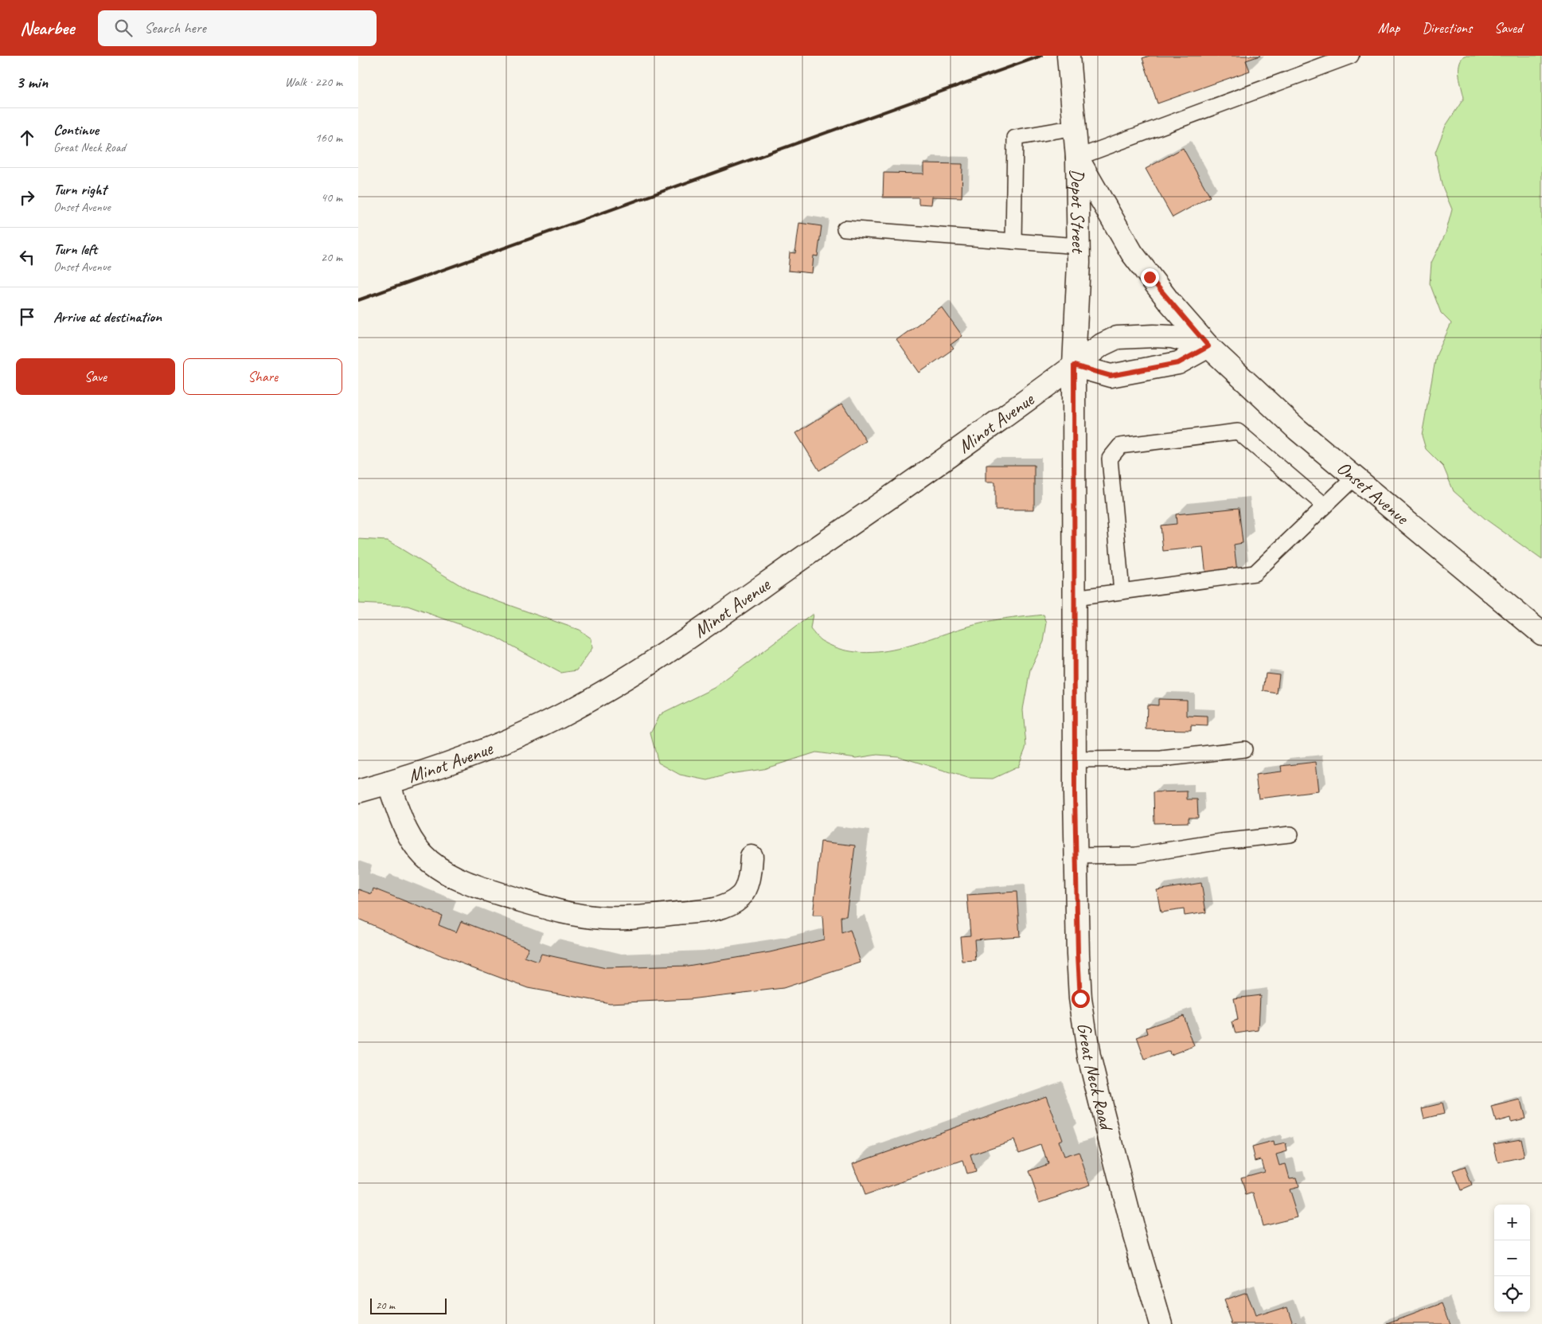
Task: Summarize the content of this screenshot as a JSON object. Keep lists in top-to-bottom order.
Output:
{
  "streets": {
    "main road": [
      "Depot Street",
      "Minot Avenue",
      "Onset Avenue",
      "Great Neck Road"
    ]
  },
  "crossings": [
    ["Depot Street", "Minot Avenue"],
    ["Depot Street", "Onset Avenue"],
    ["Depot Street", "Great Neck Road"],
    ["Minot Avenue", "Onset Avenue"],
    ["Minot Avenue", "Great Neck Road"],
    ["Onset Avenue", "Great Neck Road"]
  ],
  "scale_bar": "20 m",
  "page": {
    "header": "Nearbee",
    "search": "Search here",
    "nav": ["Map", "Directions", "Saved"],
    "heading": ["3 min", "Walk · 220 m"],
    "list": [
      ["Continue", "Great Neck Road", "160 m"],
      ["Turn right", "Onset Avenue", "40 m"],
      ["Turn left", "Onset Avenue", "20 m"],
      "Arrive at destination"
    ],
    "buttons": ["Save", "Share"],
    "map_buttons": ["+", "−"],
    "scale": "20 m"
  }
}
